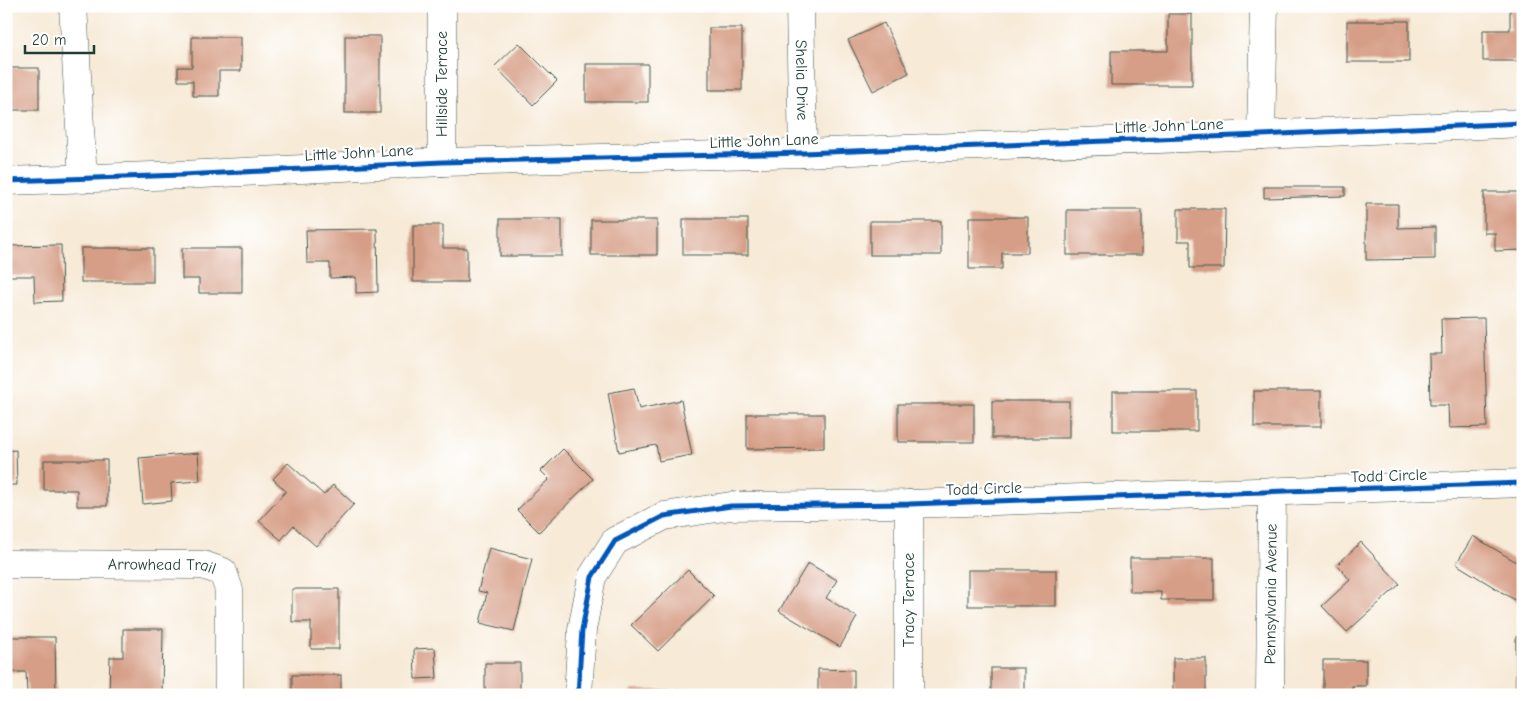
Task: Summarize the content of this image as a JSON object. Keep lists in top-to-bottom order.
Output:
{
  "streets": {
    "street": [
      "Shelia Drive",
      "Hillside Terrace",
      "Little John Lane",
      "Todd Circle",
      "Arrowhead Trail",
      "Pennsylvania Avenue",
      "Tracy Terrace"
    ]
  },
  "crossings": [
    ["Shelia Drive", "Little John Lane"],
    ["Hillside Terrace", "Little John Lane"],
    ["Todd Circle", "Pennsylvania Avenue"],
    ["Todd Circle", "Tracy Terrace"]
  ],
  "scale_bar": "20 m"
}
